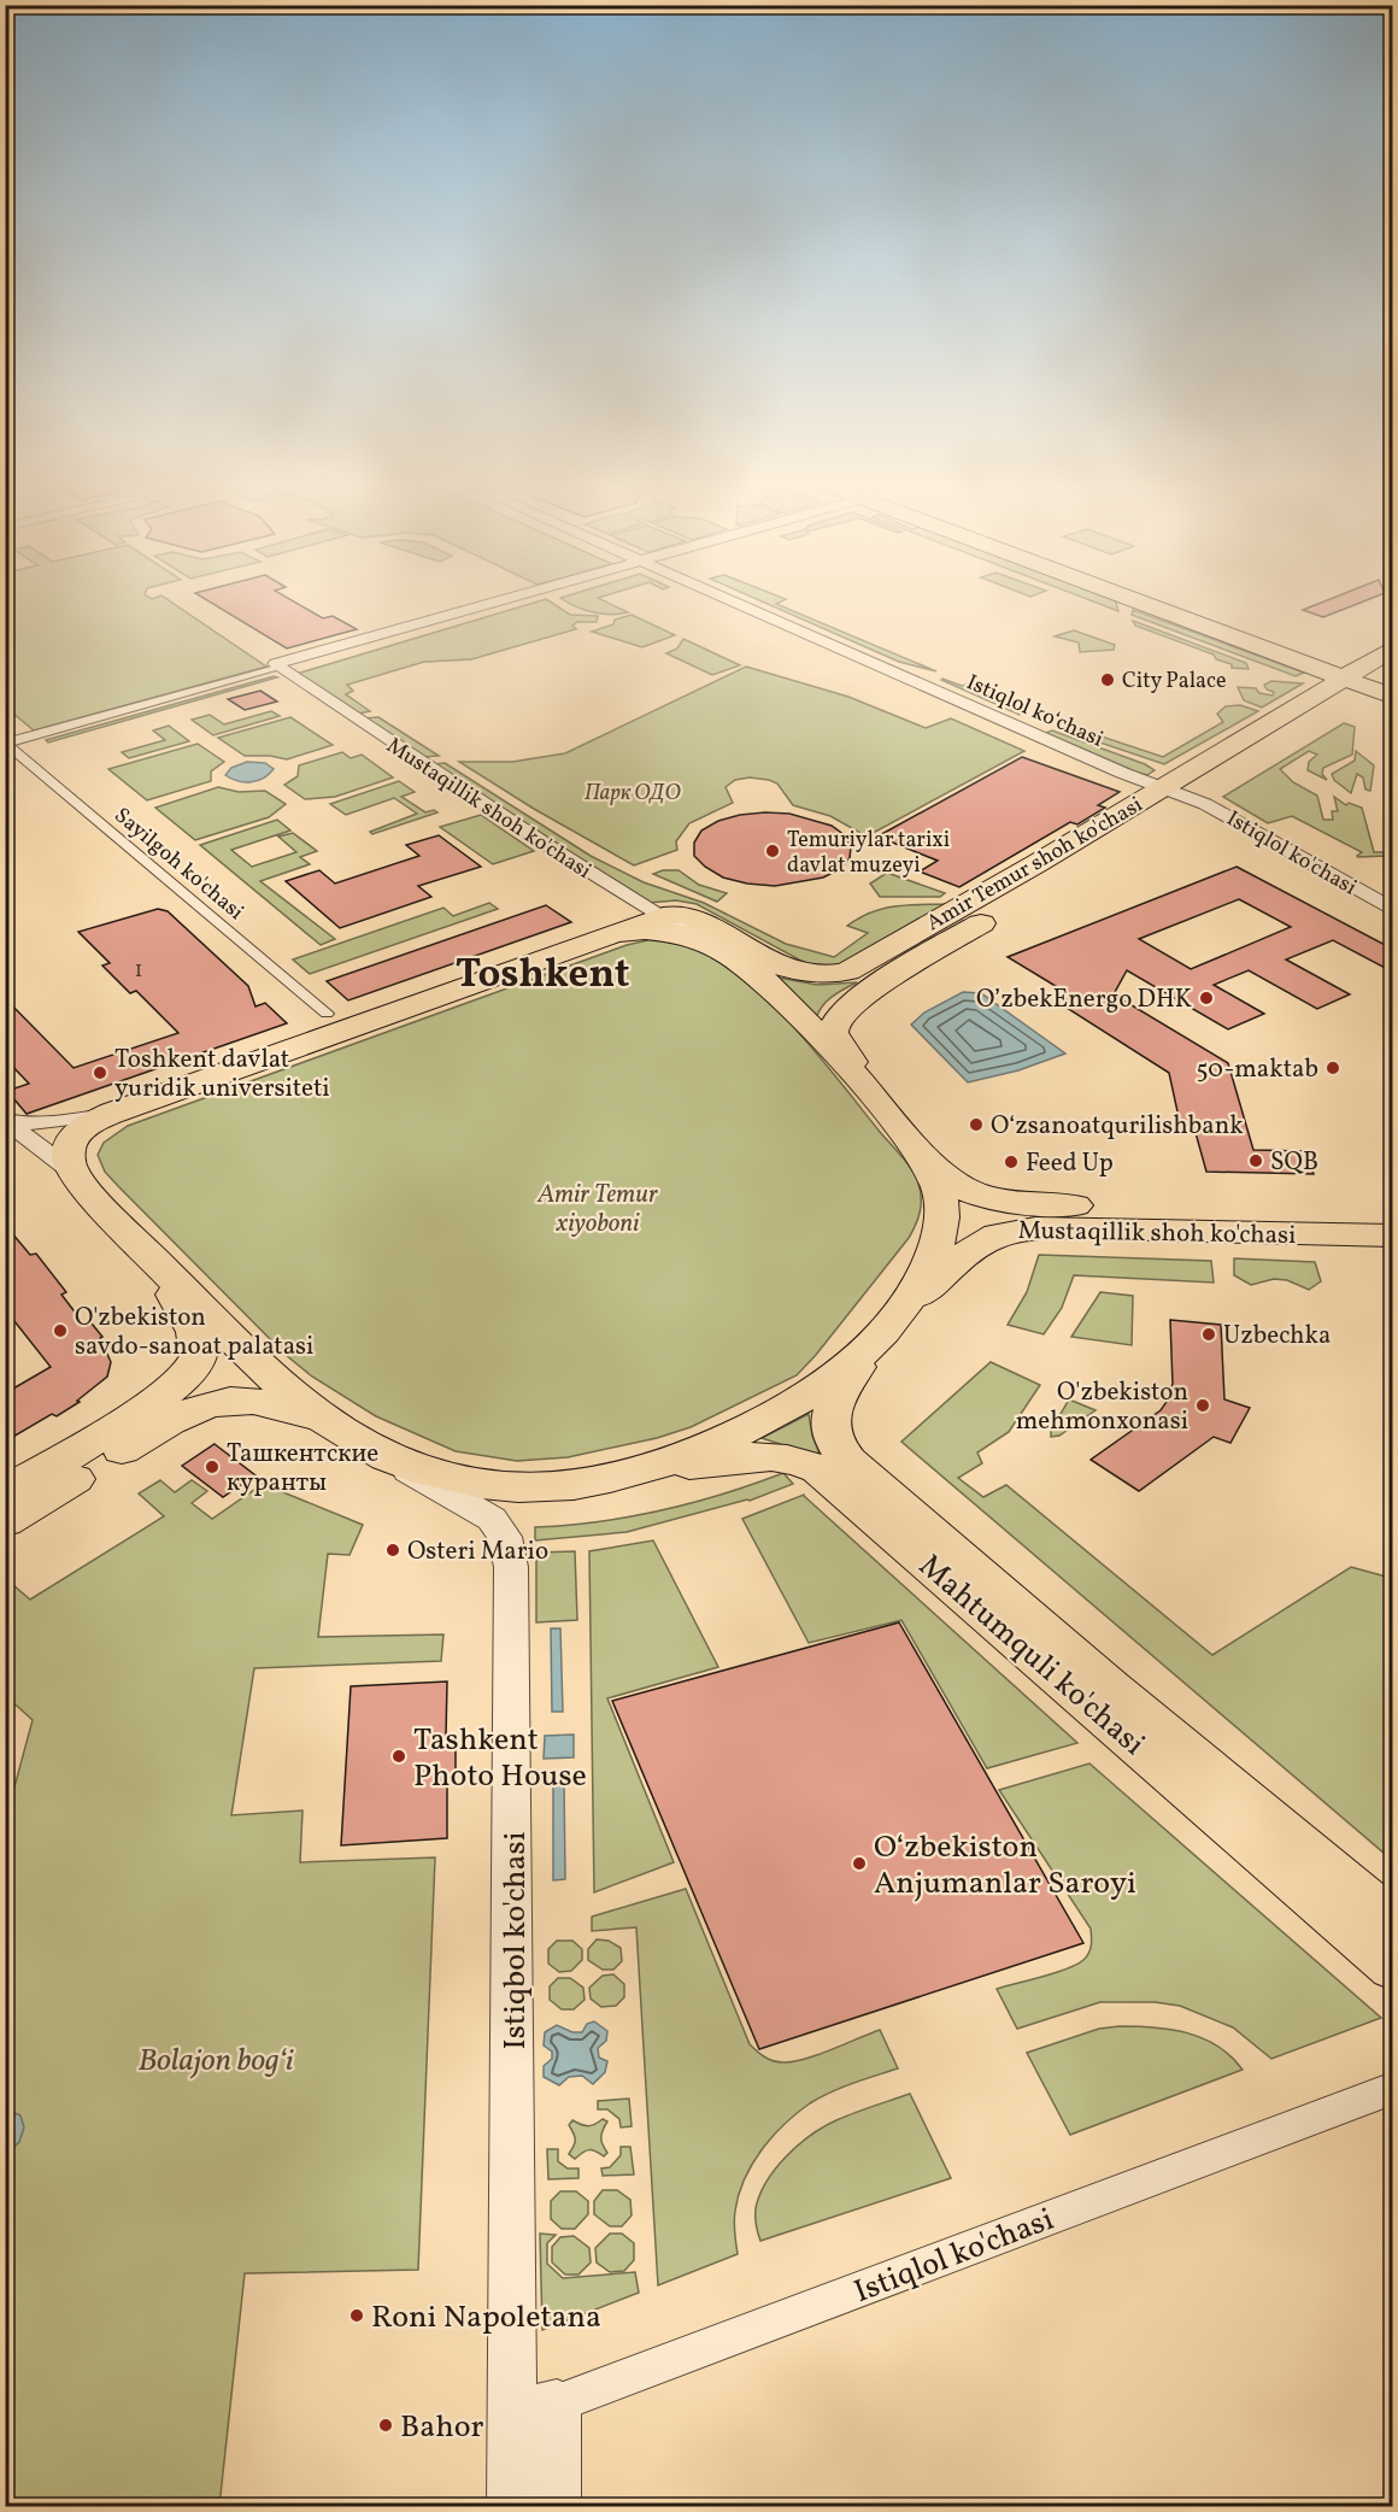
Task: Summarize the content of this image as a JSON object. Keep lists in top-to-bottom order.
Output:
{
  "streets": {
    "main road": ["Mustaqillik shoh ko'chasi", "Amir Temur shoh ko'chasi", "Mahtumquli ko'chasi"],
    "street": [
      "Istiqlol ko‘chasi",
      "Istiqlol ko'chasi",
      "Sayilgoh ko'chasi",
      "Istiqbol ko'chasi"
    ]
  },
  "crossings": [
    ["Istiqlol ko‘chasi", "Istiqlol ko'chasi"],
    ["Istiqlol ko‘chasi", "Amir Temur shoh ko'chasi"],
    ["Mustaqillik shoh ko'chasi", "Amir Temur shoh ko'chasi"],
    ["Mustaqillik shoh ko'chasi", "Mahtumquli ko'chasi"],
    ["Istiqlol ko'chasi", "Amir Temur shoh ko'chasi"],
    ["Istiqlol ko'chasi", "Istiqbol ko'chasi"]
  ],
  "districts": ["Toshkent"],
  "parks": ["Парк ОДО", "Amir Temur xiyoboni", "Bolajon bog‘i"],
  "places": [
    "City Palace",
    "Temuriylar tarixi davlat muzeyi",
    "O’zbekEnergo DHK",
    "50-maktab",
    "Toshkent davlat yuridik universiteti",
    "Oʻzsanoatqurilishbank",
    "SQB",
    "Feed Up",
    "O'zbekiston savdo-sanoat palatasi",
    "Uzbechka",
    "O'zbekiston mehmonxonasi",
    "Ташкентские куранты",
    "Osteri Mario",
    "Tashkent Photo House",
    "O‘zbekiston Anjumanlar Saroyi",
    "Roni Napoletana",
    "Bahor"
  ],
  "house_numbers": ["1"]
}
